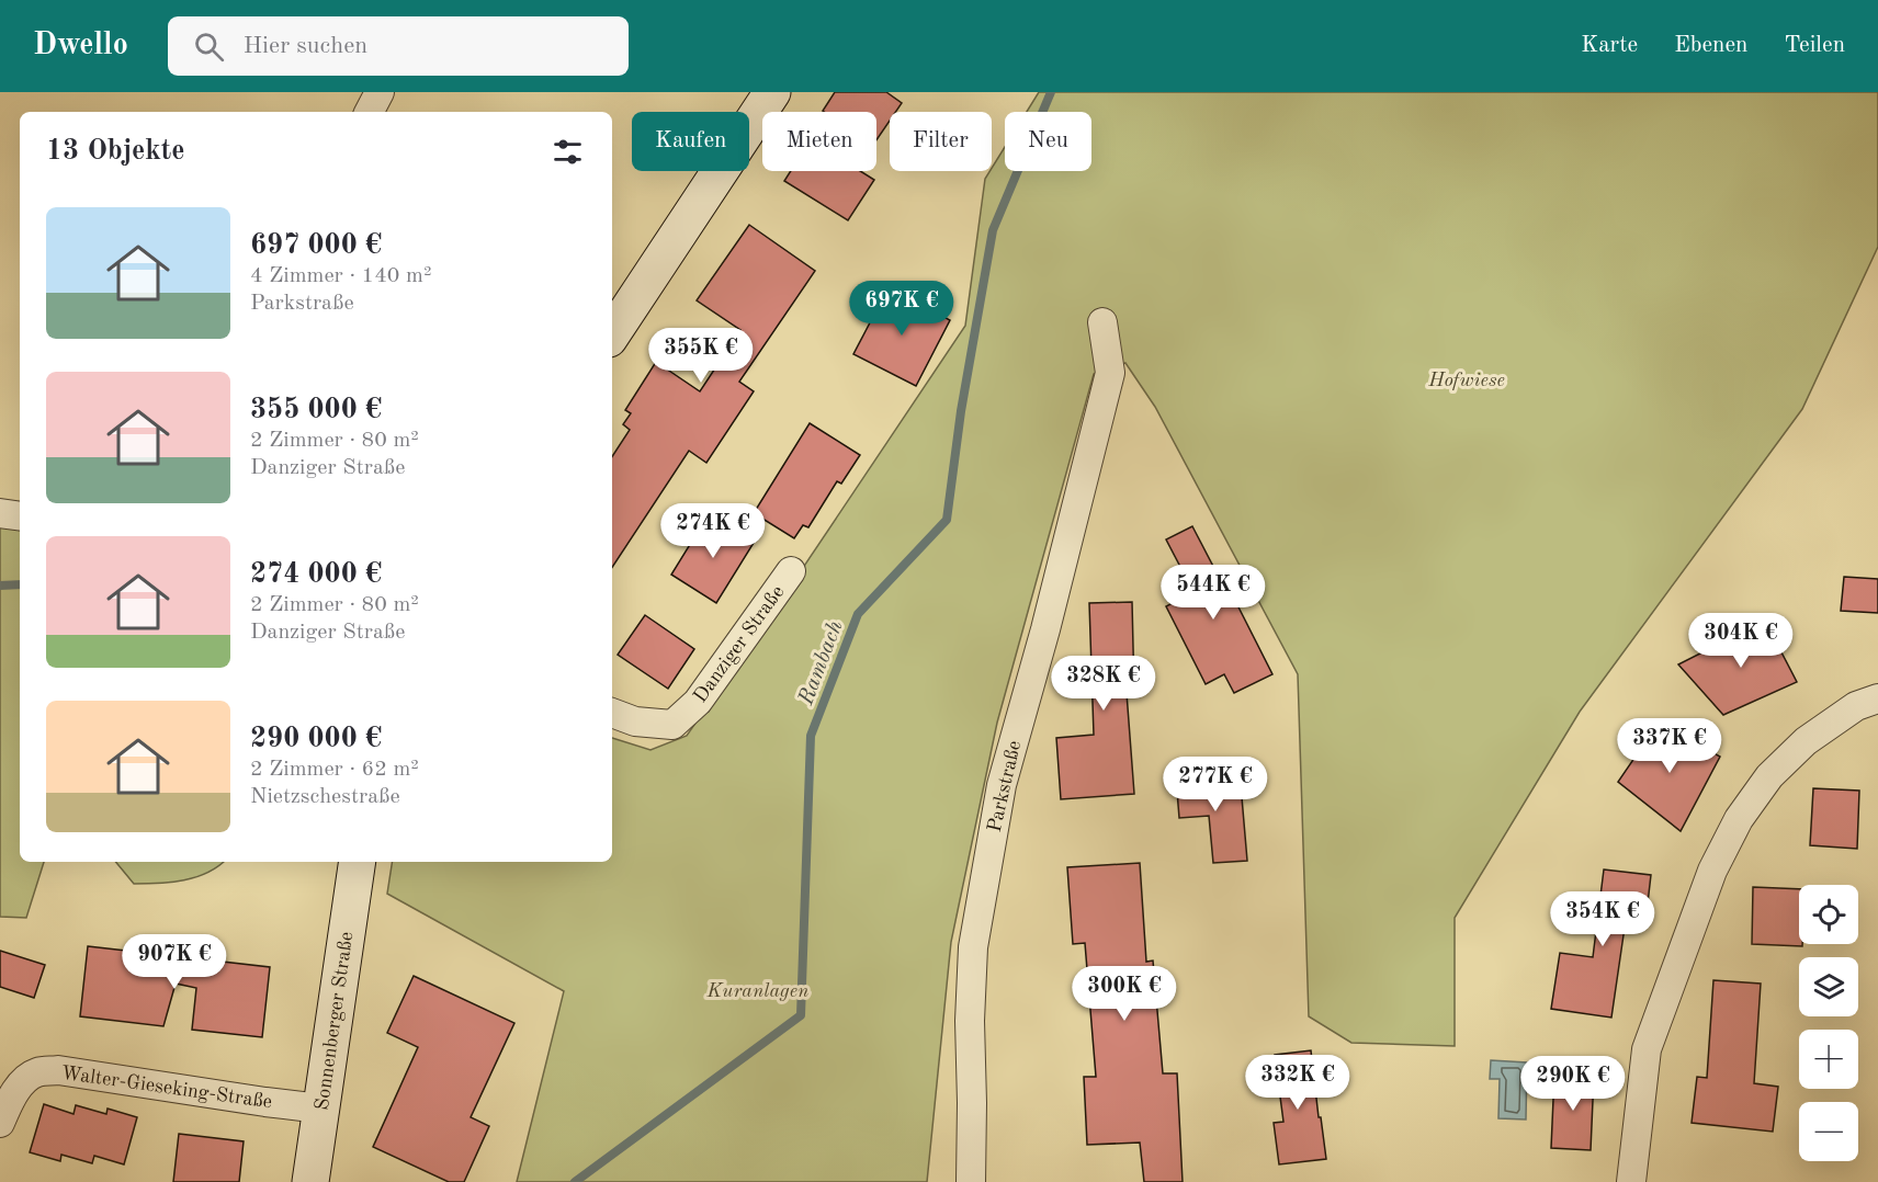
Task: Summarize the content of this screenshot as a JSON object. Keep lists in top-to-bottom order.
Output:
{
  "streets": {
    "main road": ["Sonnenberger Straße"],
    "street": ["Danziger Straße", "Parkstraße", "Walter-Gieseking-Straße"]
  },
  "crossings": [
    ["Sonnenberger Straße", "Walter-Gieseking-Straße"]
  ],
  "water": ["Rambach"],
  "parks": ["Hofwiese", "Kuranlagen"],
  "page": {
    "header": "Dwello",
    "search": "Hier suchen",
    "nav": ["Karte", "Ebenen", "Teilen"],
    "chip": [
      "Kaufen",
      "Mieten",
      "Filter",
      "Neu"
    ],
    "heading": "13 Objekte",
    "list": [
      {
        "name": "697 000 €",
        "note": "4 Zimmer · 140 m² · Parkstraße"
      },
      {
        "name": "355 000 €",
        "note": "2 Zimmer · 80 m² · Danziger Straße"
      },
      {
        "name": "274 000 €",
        "note": "2 Zimmer · 80 m² · Danziger Straße"
      },
      {
        "name": "290 000 €",
        "note": "2 Zimmer · 62 m² · Nietzschestraße"
      }
    ],
    "price": [
      "697K €",
      "355K €",
      "274K €",
      "544K €",
      "304K €",
      "328K €",
      "337K €",
      "277K €",
      "354K €",
      "907K €",
      "300K €",
      "332K €",
      "290K €"
    ],
    "map_buttons": ["+", "−"]
  }
}
